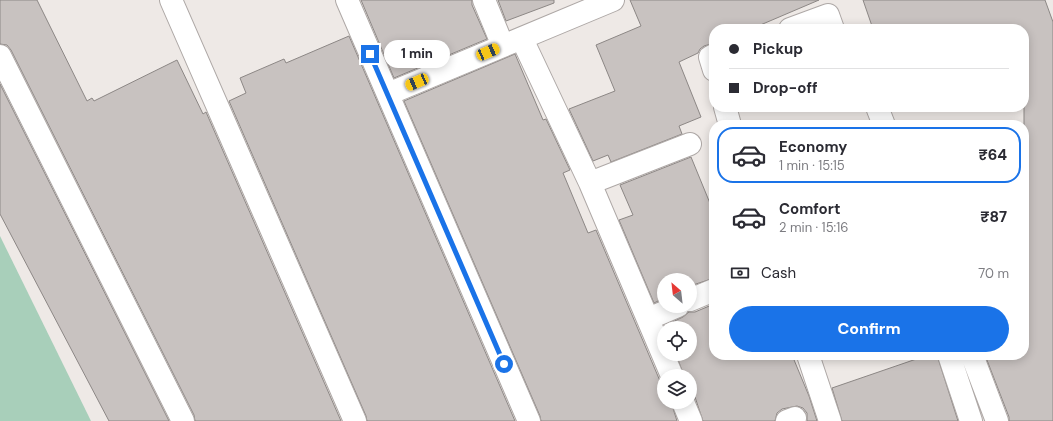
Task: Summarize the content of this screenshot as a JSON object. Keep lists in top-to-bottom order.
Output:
{
  "north": "top left",
  "page": {
    "banner": ["Pickup", "Drop-off"],
    "bubble": "1 min",
    "list": [
      {
        "name": "Economy",
        "note": "1 min · 15:15",
        "value": "₹64"
      },
      {
        "name": "Comfort",
        "note": "2 min · 15:16",
        "value": "₹87"
      }
    ],
    "pay": ["Cash", "70 m"],
    "buttons": "Confirm"
  }
}
